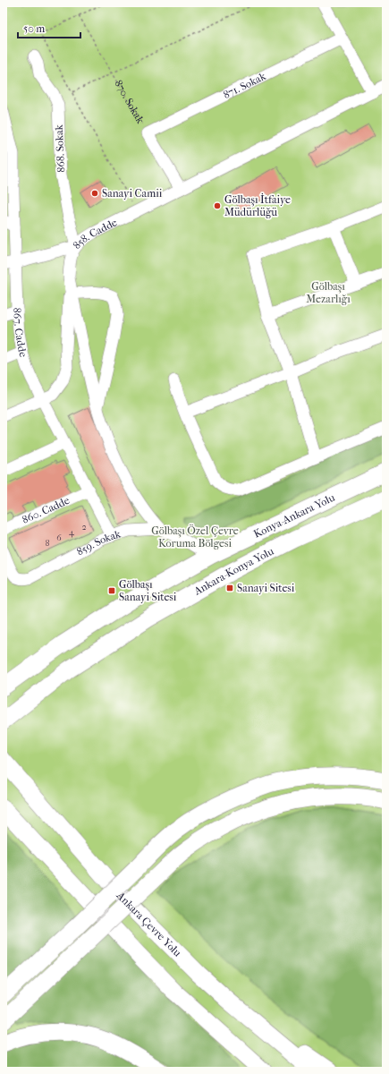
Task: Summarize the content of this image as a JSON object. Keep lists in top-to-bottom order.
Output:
{
  "streets": {
    "highway": ["Konya-Ankara Yolu", "Ankara-Konya Yolu", "Ankara Çevre Yolu"],
    "street": [
      "871. Sokak",
      "870. Sokak",
      "868. Sokak",
      "858. Cadde",
      "867. Cadde",
      "860. Cadde",
      "859. Sokak"
    ]
  },
  "crossings": [
    ["871. Sokak", "870. Sokak"],
    ["870. Sokak", "858. Cadde"],
    ["868. Sokak", "858. Cadde"],
    ["858. Cadde", "859. Sokak"],
    ["867. Cadde", "860. Cadde"],
    ["867. Cadde", "859. Sokak"],
    ["Konya-Ankara Yolu", "859. Sokak"]
  ],
  "parks": ["Gölbaşı Mezarlığı", "Gölbaşı Özel Çevre Koruma Bölgesi"],
  "places": {
    "other": ["Sanayi Camii", "Gölbaşı İtfaiye Müdürlüğü"],
    "transit": ["Sanayi Sitesi", "Gölbaşı Sanayi Sitesi"]
  },
  "house_numbers": [
    "2",
    "4",
    "6",
    "8"
  ],
  "scale_bar": "50 m"
}
